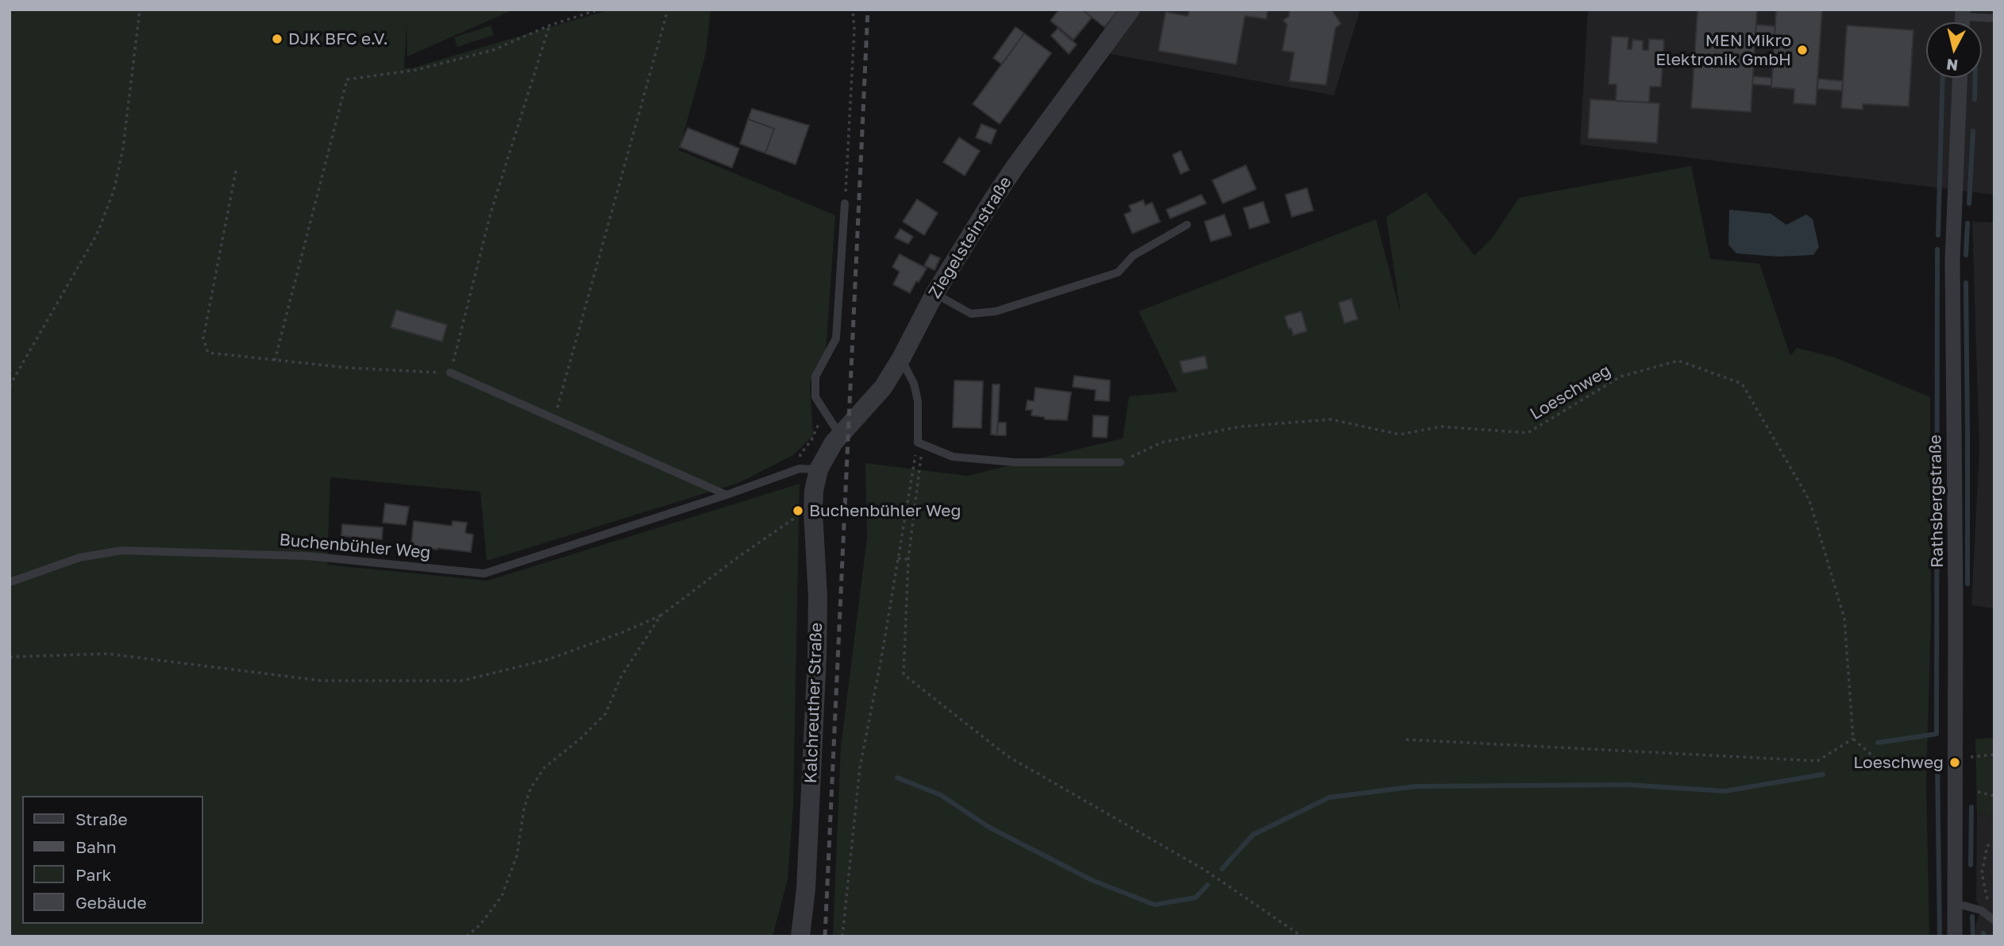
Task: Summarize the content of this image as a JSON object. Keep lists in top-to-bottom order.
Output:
{
  "streets": {
    "street": ["Ziegelsteinstraße", "Rathsbergstraße", "Kalchreuther Straße"],
    "lane": ["Buchenbühler Weg"],
    "path": ["Loeschweg"]
  },
  "crossings": [
    ["Ziegelsteinstraße", "Buchenbühler Weg"],
    ["Ziegelsteinstraße", "Kalchreuther Straße"],
    ["Buchenbühler Weg", "Kalchreuther Straße"]
  ],
  "places": [
    "DJK BFC e.V.",
    "MEN Mikro Elektronik GmbH",
    "Buchenbühler Weg",
    "Loeschweg"
  ],
  "legend": [
    "Straße",
    "Bahn",
    "Park",
    "Gebäude"
  ],
  "north": "bottom"
}
